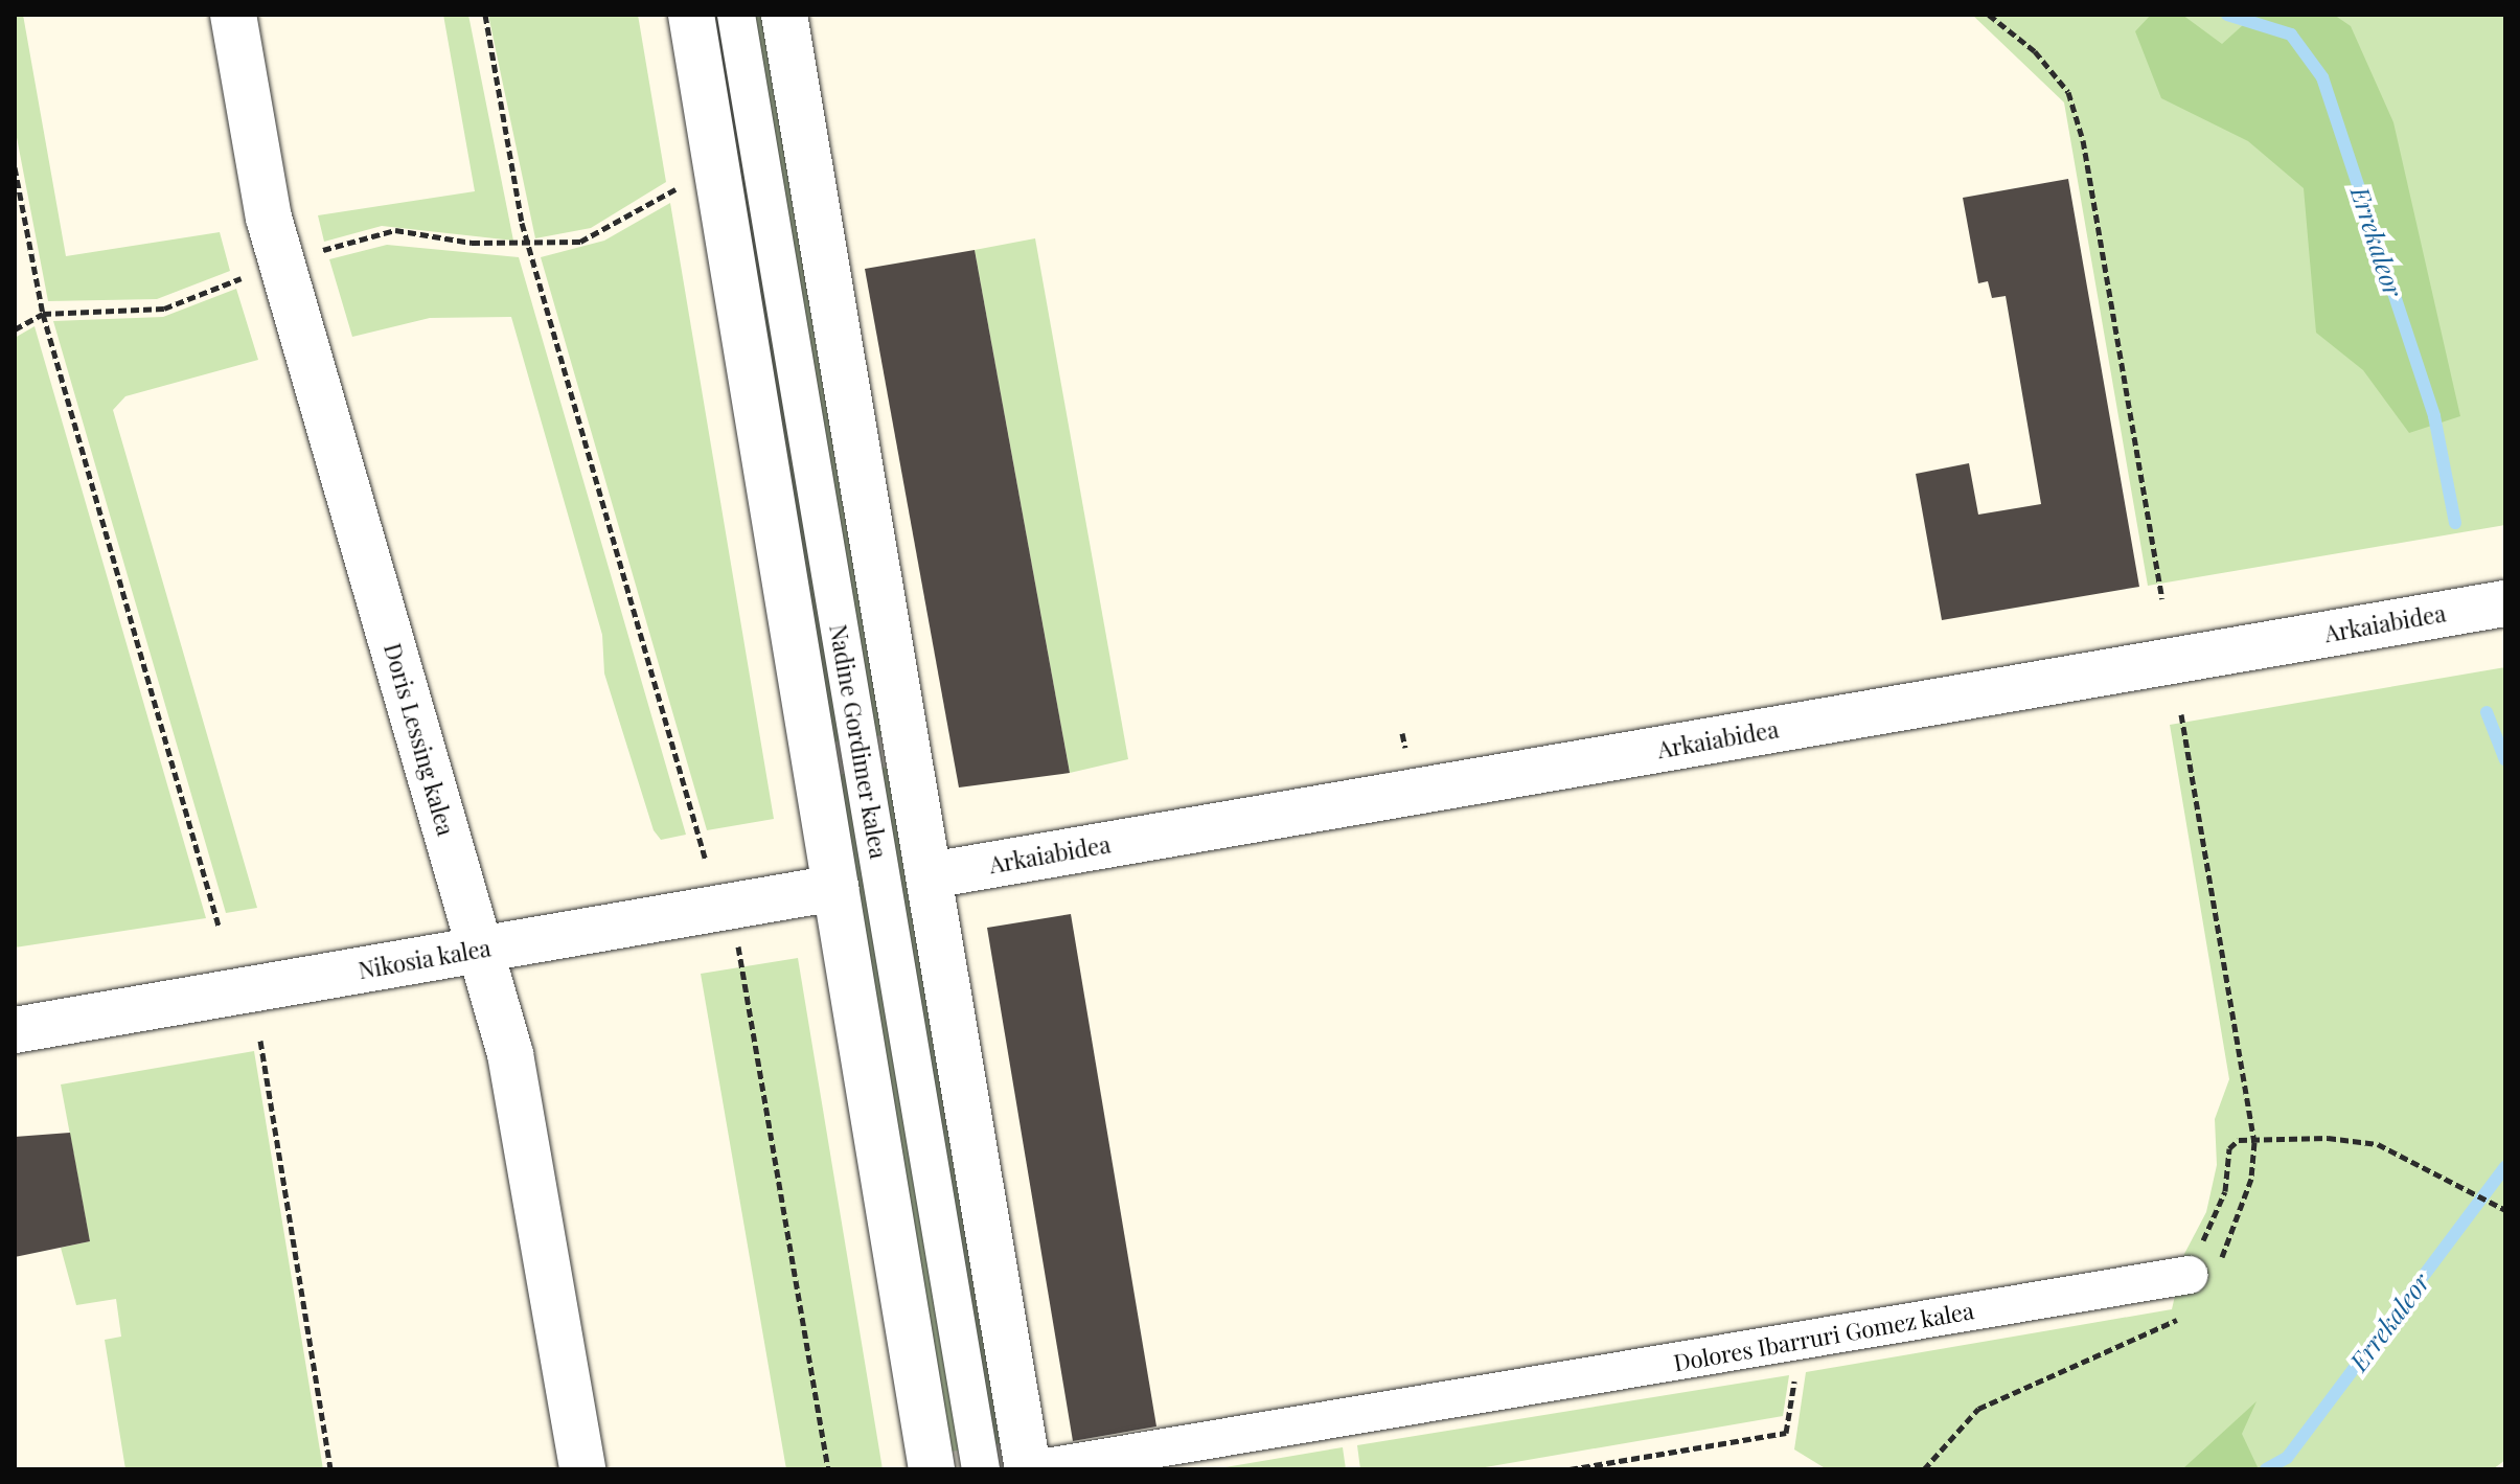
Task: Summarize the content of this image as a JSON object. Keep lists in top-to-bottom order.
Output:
{
  "streets": {
    "street": [
      "Arkaiabidea",
      "Doris Lessing kalea",
      "Nadine Gordimer kalea",
      "Nikosia kalea",
      "Dolores Ibarruri Gomez kalea"
    ]
  },
  "crossings": [
    ["Arkaiabidea", "Nadine Gordimer kalea"],
    ["Doris Lessing kalea", "Nikosia kalea"],
    ["Nadine Gordimer kalea", "Nikosia kalea"],
    ["Nadine Gordimer kalea", "Dolores Ibarruri Gomez kalea"]
  ],
  "water": ["Errekaleor"]
}
